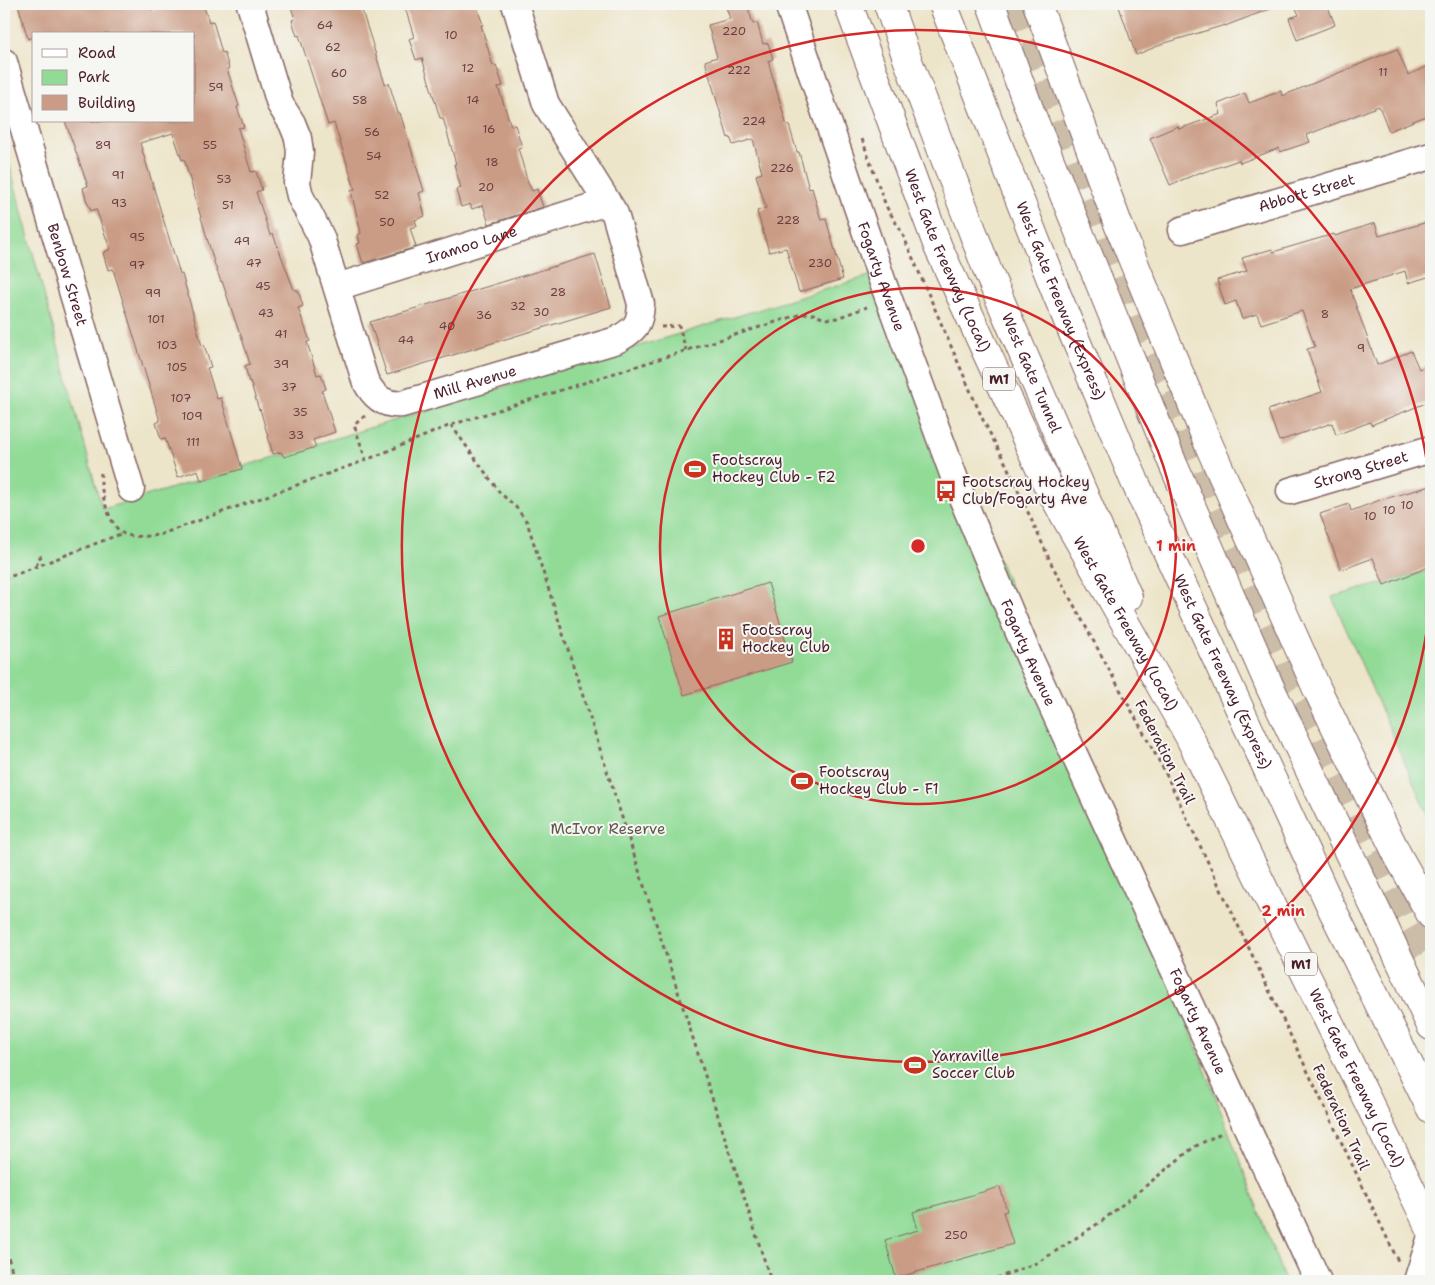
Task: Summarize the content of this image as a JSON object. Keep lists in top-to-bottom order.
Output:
{
  "streets": {
    "highway": [
      "West Gate Freeway (Local)",
      "West Gate Freeway (Express)",
      "West Gate Tunnel",
      "M1"
    ],
    "street": [
      "Abbott Street",
      "Iramoo Lane",
      "Benbow Street",
      "Fogarty Avenue",
      "Mill Avenue",
      "Strong Street"
    ],
    "path": ["Federation Trail"]
  },
  "crossings": [
    ["West Gate Freeway (Local)", "West Gate Tunnel"]
  ],
  "parks": ["McIvor Reserve"],
  "places": {
    "sports": ["Footscray Hockey Club - F2", "Footscray Hockey Club - F1", "Yarraville Soccer Club"],
    "bus stop": ["Footscray Hockey Club/Fogarty Ave"],
    "building": ["Footscray Hockey Club"]
  },
  "house_numbers": [
    "64",
    "220",
    "10",
    "62",
    "12",
    "222",
    "11",
    "60",
    "59",
    "58",
    "14",
    "224",
    "16",
    "56",
    "89",
    "55",
    "54",
    "18",
    "226",
    "91",
    "53",
    "20",
    "52",
    "93",
    "51",
    "228",
    "50",
    "95",
    "49",
    "47",
    "230",
    "97",
    "45",
    "28",
    "99",
    "32",
    "30",
    "43",
    "8",
    "36",
    "101",
    "40",
    "41",
    "44",
    "103",
    "9",
    "39",
    "105",
    "37",
    "107",
    "35",
    "109",
    "33",
    "111",
    "10",
    "10",
    "10",
    "250"
  ],
  "legend": ["Road", "Park", "Building"],
  "rings": ["1 min", "2 min"]
}
